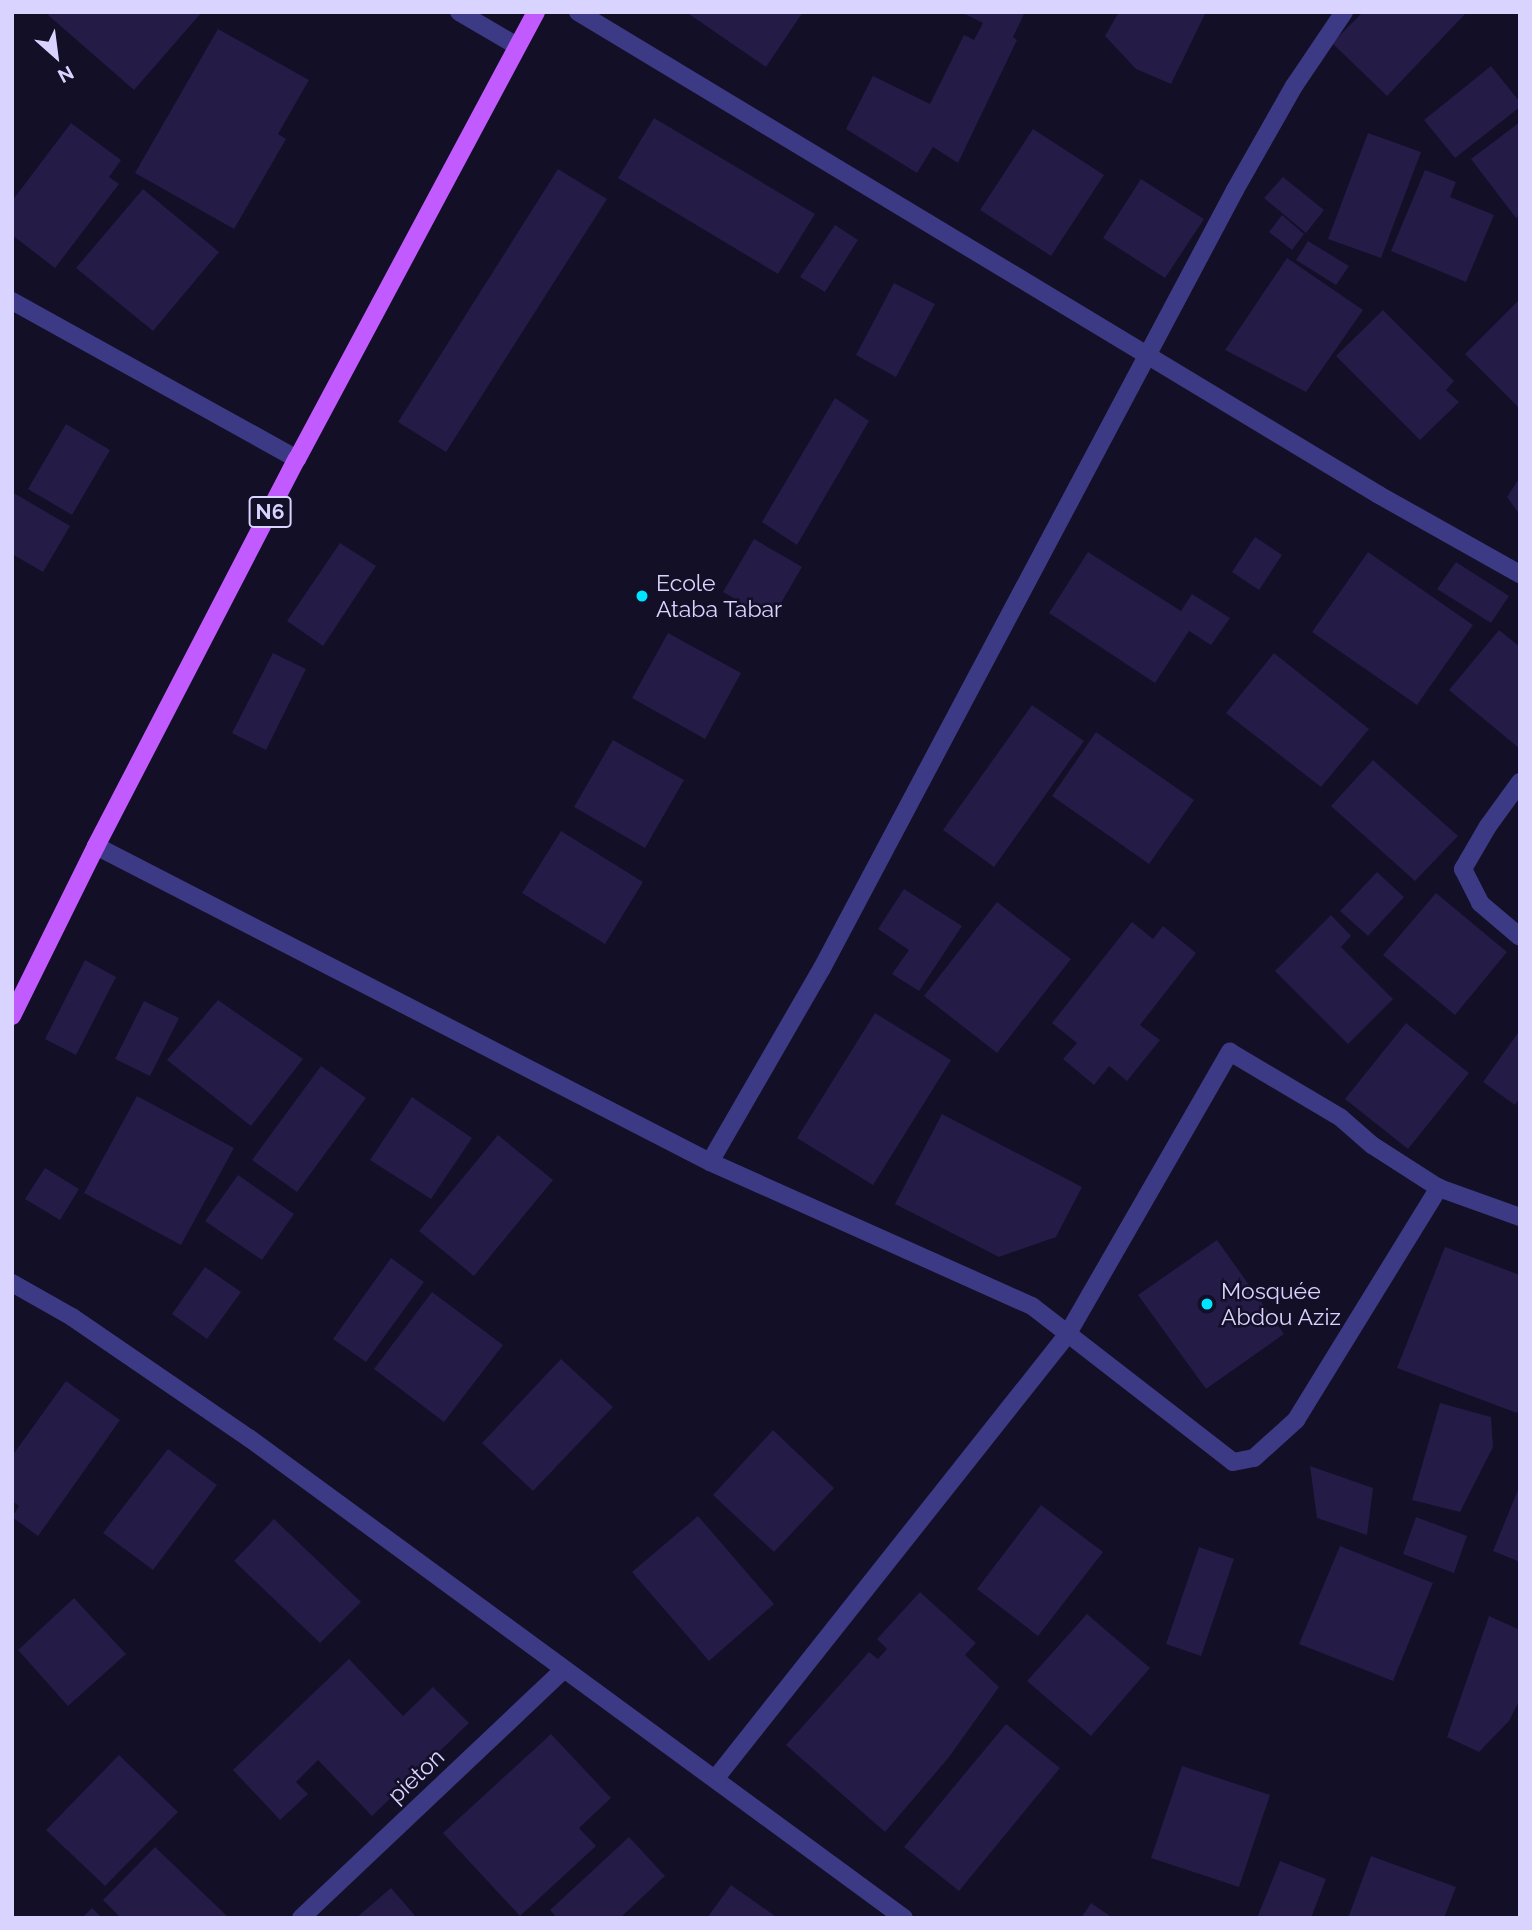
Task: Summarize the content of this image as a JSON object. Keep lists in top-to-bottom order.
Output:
{
  "streets": {
    "main road": ["N6"],
    "street": ["pieton"]
  },
  "places": ["Ecole Ataba Tabar", "Mosquée Abdou Aziz"],
  "north": "bottom right"
}
